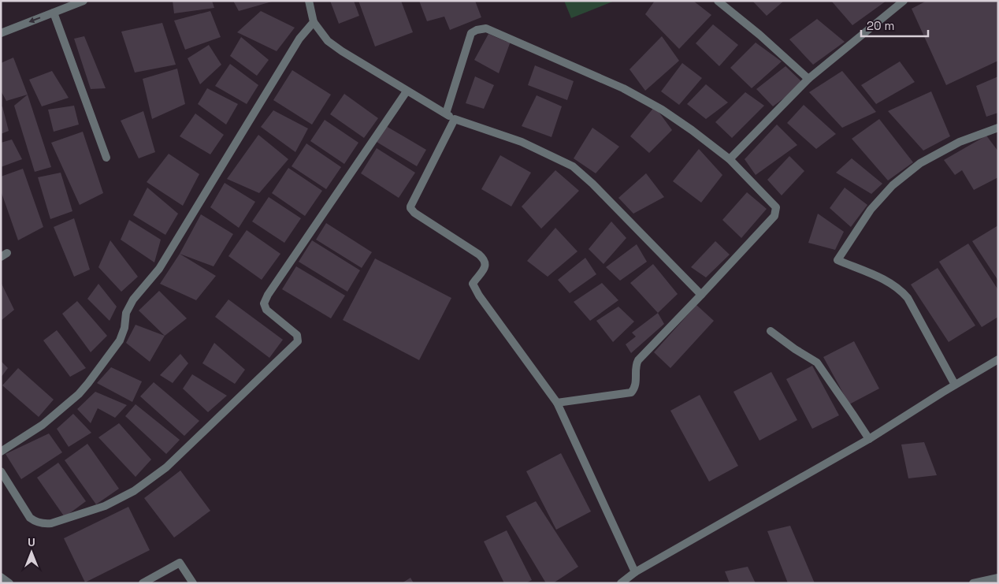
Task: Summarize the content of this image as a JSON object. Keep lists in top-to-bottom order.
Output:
{
  "scale_bar": "20 m",
  "north": "top"
}
